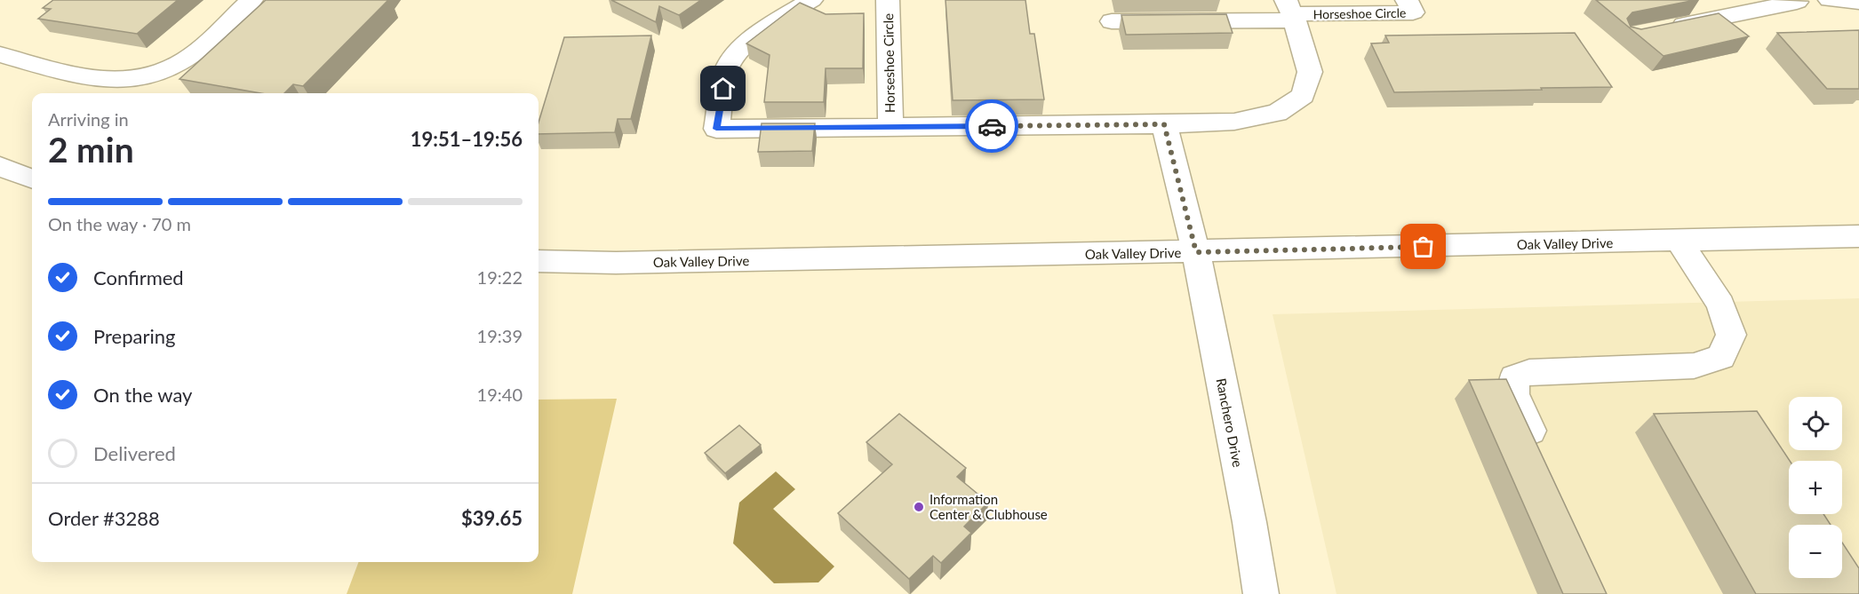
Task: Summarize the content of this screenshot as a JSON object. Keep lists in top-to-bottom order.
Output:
{
  "streets": {
    "street": ["Horseshoe Circle", "Oak Valley Drive", "Ranchero Drive"]
  },
  "crossings": [
    ["Oak Valley Drive", "Ranchero Drive"]
  ],
  "places": ["Information Center & Clubhouse"],
  "page": {
    "heading": ["2 min", "Arriving in", "19:51–19:56"],
    "panel": ["Order #3288", "$39.65"],
    "bar": "On the way · 70 m",
    "list": [
      ["Confirmed", "19:22"],
      ["Preparing", "19:39"],
      ["On the way", "19:40"],
      "Delivered"
    ],
    "map_buttons": ["+", "−"]
  }
}
